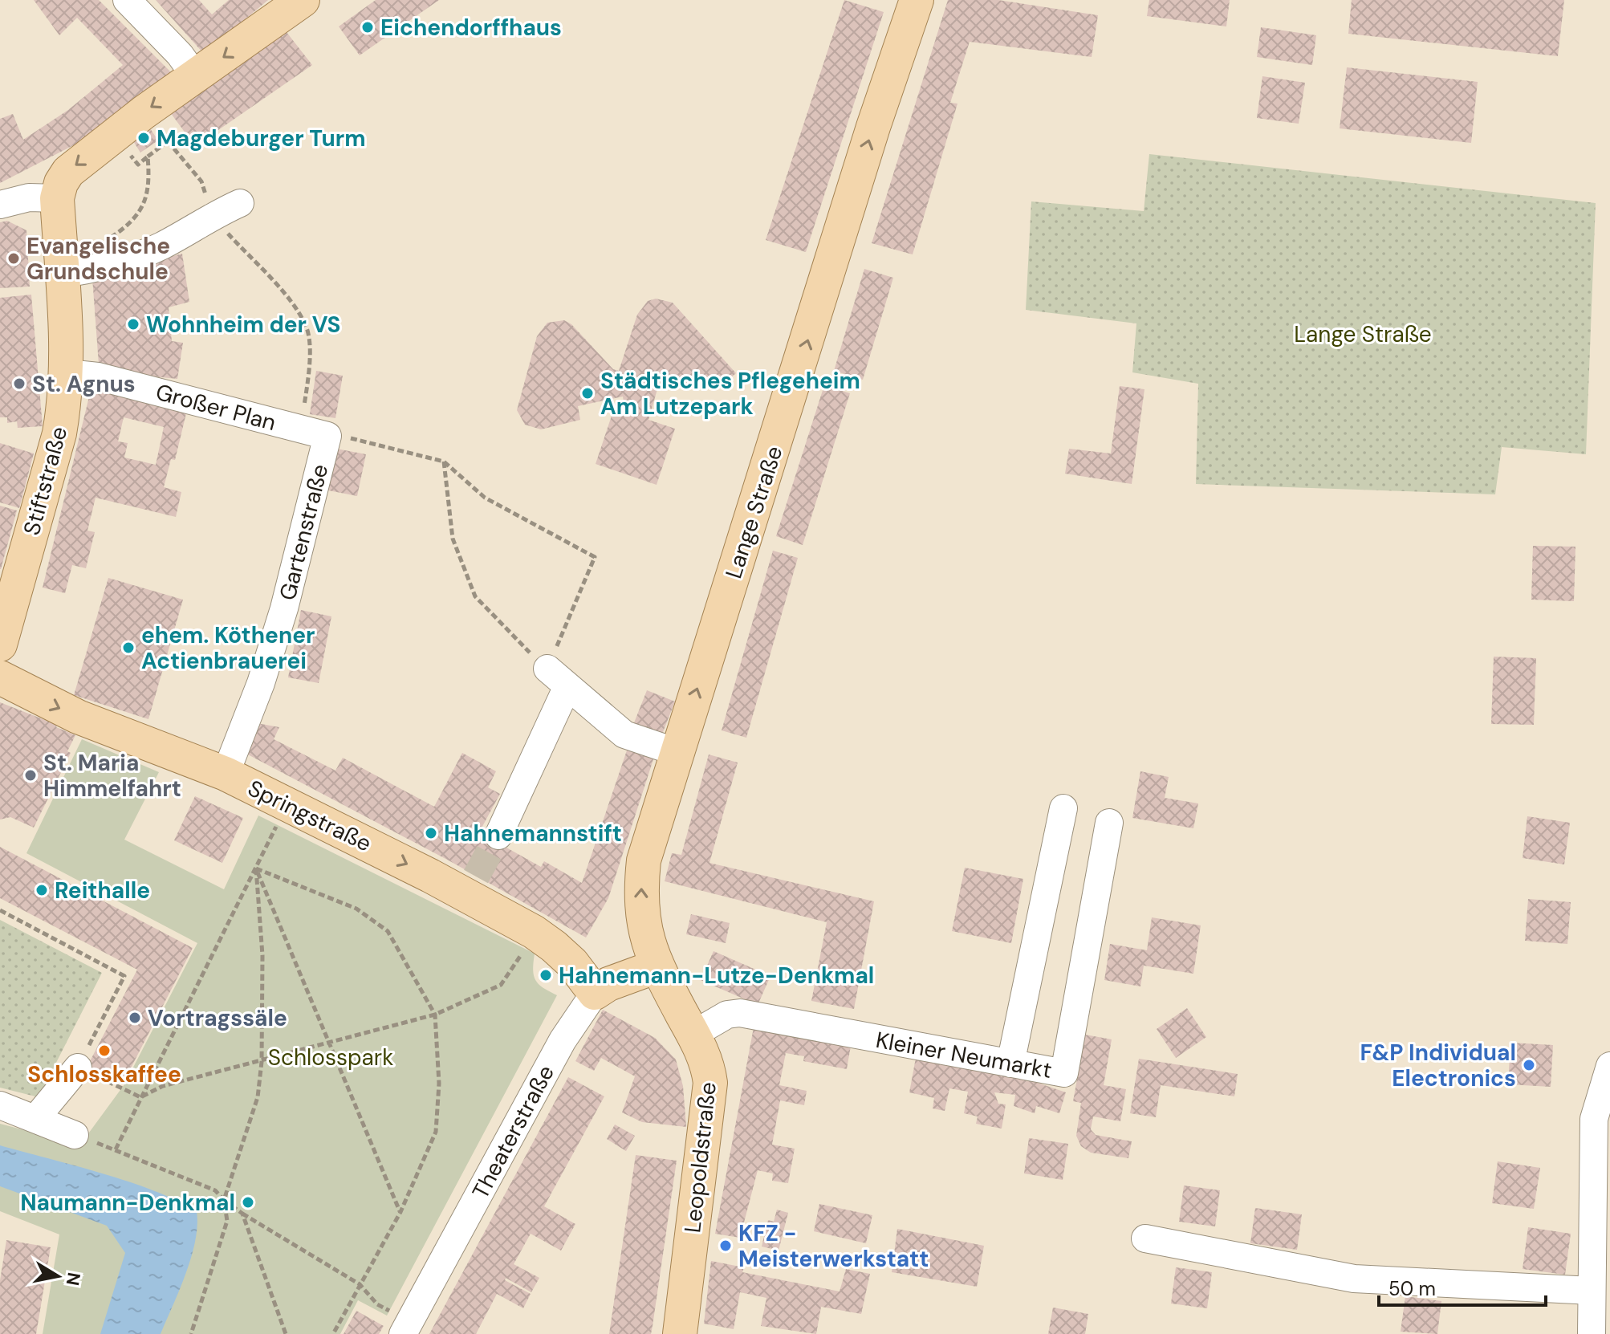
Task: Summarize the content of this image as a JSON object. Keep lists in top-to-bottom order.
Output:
{
  "streets": {
    "main road": [
      "Stiftstraße",
      "Lange Straße",
      "Springstraße",
      "Theaterstraße",
      "Leopoldstraße"
    ],
    "street": ["Großer Plan", "Gartenstraße", "Kleiner Neumarkt"]
  },
  "crossings": [
    ["Großer Plan", "Stiftstraße"],
    ["Großer Plan", "Gartenstraße"],
    ["Lange Straße", "Theaterstraße"],
    ["Lange Straße", "Leopoldstraße"],
    ["Gartenstraße", "Springstraße"],
    ["Springstraße", "Theaterstraße"],
    ["Kleiner Neumarkt", "Leopoldstraße"],
    ["Theaterstraße", "Leopoldstraße"]
  ],
  "one_way": ["Lange Straße", "Springstraße"],
  "parks": ["Lange Straße", "Schlosspark"],
  "places": [
    "Eichendorffhaus",
    "Magdeburger Turm",
    "Evangelische Grundschule",
    "Wohnheim der VS",
    "St. Agnus",
    "Städtisches Pflegeheim Am Lutzepark",
    "ehem. Köthener Actienbrauerei",
    "St. Maria Himmelfahrt",
    "Hahnemannstift",
    "Reithalle",
    "Hahnemann-Lutze-Denkmal",
    "Vortragssäle",
    "Schlosskaffee",
    "F&P Individual Electronics",
    "Naumann-Denkmal",
    "KFZ - Meisterwerkstatt"
  ],
  "scale_bar": "50 m",
  "north": "right"
}
